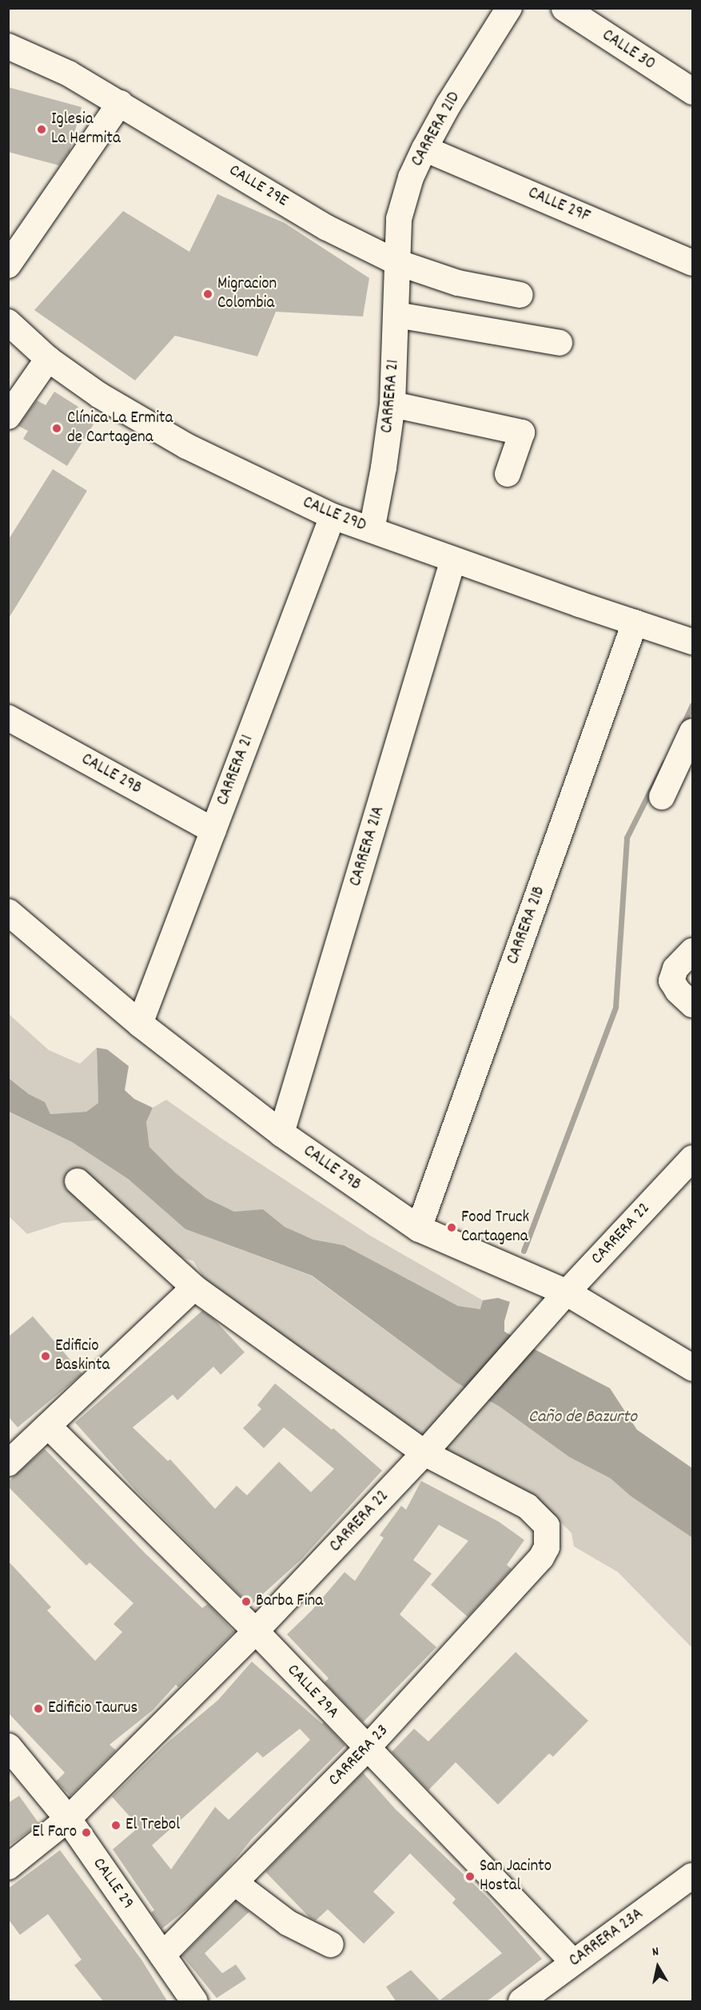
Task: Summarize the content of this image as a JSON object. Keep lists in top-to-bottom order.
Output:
{
  "streets": {
    "main road": ["CALLE 30", "CALLE 29B", "CALLE 29"],
    "street": [
      "CARRERA 21D",
      "CALLE 29E",
      "CALLE 29F",
      "CARRERA 21",
      "CALLE 29D",
      "CARRERA 21A",
      "CARRERA 21B",
      "CARRERA 22",
      "CALLE 29A",
      "CARRERA 23",
      "CARRERA 23A"
    ]
  },
  "crossings": [
    ["CARRERA 21D", "CALLE 29E"],
    ["CARRERA 21D", "CALLE 29F"],
    ["CARRERA 21D", "CARRERA 21"],
    ["CALLE 29E", "CARRERA 21"],
    ["CARRERA 21", "CALLE 29D"],
    ["CARRERA 21", "CALLE 29B"],
    ["CALLE 29D", "CARRERA 21A"],
    ["CALLE 29D", "CARRERA 21B"],
    ["CALLE 29B", "CARRERA 21A"],
    ["CALLE 29B", "CARRERA 21B"],
    ["CALLE 29B", "CARRERA 22"],
    ["CARRERA 22", "CALLE 29A"],
    ["CARRERA 22", "CARRERA 23"],
    ["CARRERA 22", "CALLE 29"],
    ["CALLE 29A", "CARRERA 23"],
    ["CALLE 29A", "CARRERA 23A"],
    ["CARRERA 23", "CALLE 29"]
  ],
  "water": ["Caño de Bazurto"],
  "places": [
    "Iglesia La Hermita",
    "Migracion Colombia",
    "Clínica La Ermita de Cartagena",
    "Food Truck Cartagena",
    "Edificio Baskinta",
    "Barba Fina",
    "Edificio Taurus",
    "El Trebol",
    "El Faro",
    "San Jacinto Hostal"
  ],
  "north": "top"
}
